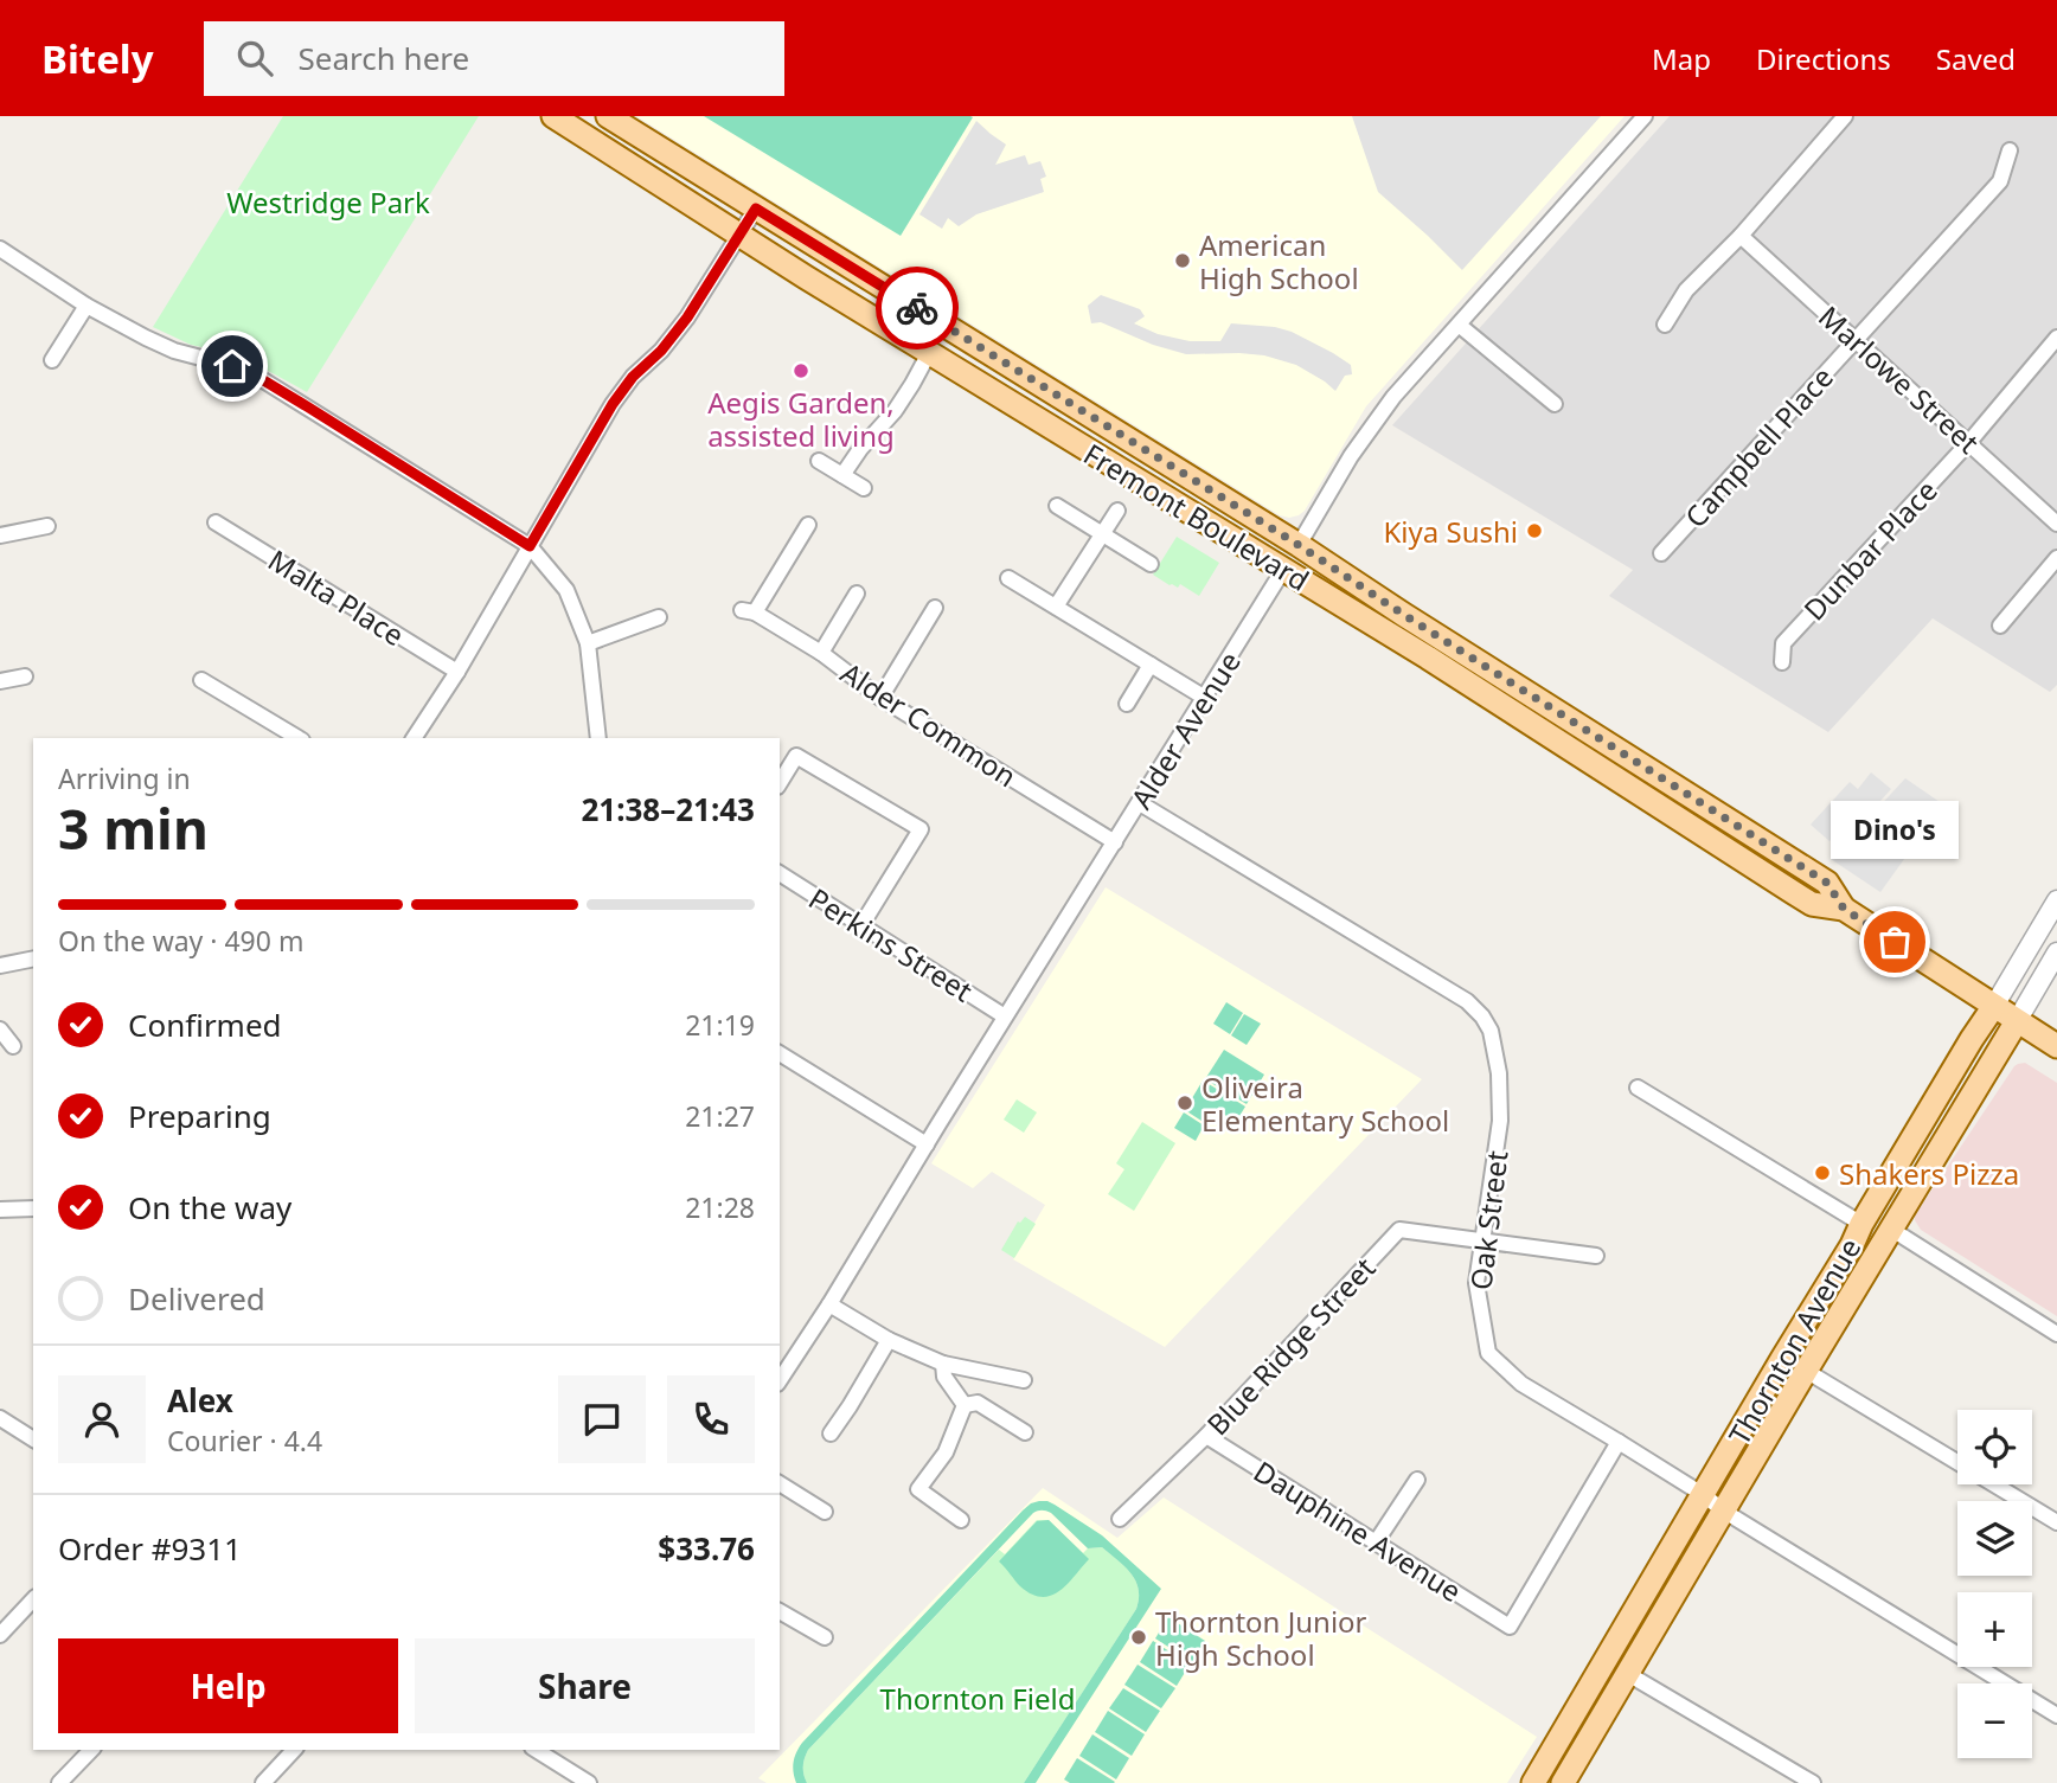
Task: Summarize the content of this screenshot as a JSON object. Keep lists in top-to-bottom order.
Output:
{
  "streets": {
    "main road": ["Fremont Boulevard", "Thornton Avenue"],
    "street": [
      "Marlowe Street",
      "Campbell Place",
      "Dunbar Place",
      "Malta Place",
      "Alder Common",
      "Alder Avenue",
      "Perkins Street",
      "Oak Street",
      "Blue Ridge Street",
      "Dauphine Avenue"
    ]
  },
  "crossings": [
    ["Marlowe Street", "Campbell Place"],
    ["Marlowe Street", "Dunbar Place"],
    ["Fremont Boulevard", "Alder Avenue"],
    ["Fremont Boulevard", "Thornton Avenue"],
    ["Alder Common", "Alder Avenue"],
    ["Alder Avenue", "Perkins Street"],
    ["Alder Avenue", "Oak Street"],
    ["Oak Street", "Thornton Avenue"],
    ["Oak Street", "Blue Ridge Street"],
    ["Oak Street", "Dauphine Avenue"],
    ["Blue Ridge Street", "Dauphine Avenue"]
  ],
  "parks": ["Westridge Park", "Thornton Field"],
  "places": [
    "American High School",
    "Aegis Garden, assisted living",
    "Kiya Sushi",
    "Dino's",
    "Oliveira Elementary School",
    "Shakers Pizza",
    "Thornton Junior High School"
  ],
  "page": {
    "header": "Bitely",
    "search": "Search here",
    "nav": ["Map", "Directions", "Saved"],
    "heading": ["3 min", "Arriving in", "21:38–21:43"],
    "panel": [
      "Alex",
      "Courier · 4.4",
      "Order #9311",
      "$33.76"
    ],
    "bubble": "Dino's",
    "bar": "On the way · 490 m",
    "list": [
      ["Confirmed", "21:19"],
      ["Preparing", "21:27"],
      ["On the way", "21:28"],
      "Delivered"
    ],
    "map_buttons": ["+", "−"],
    "buttons": ["Help", "Share"]
  }
}
